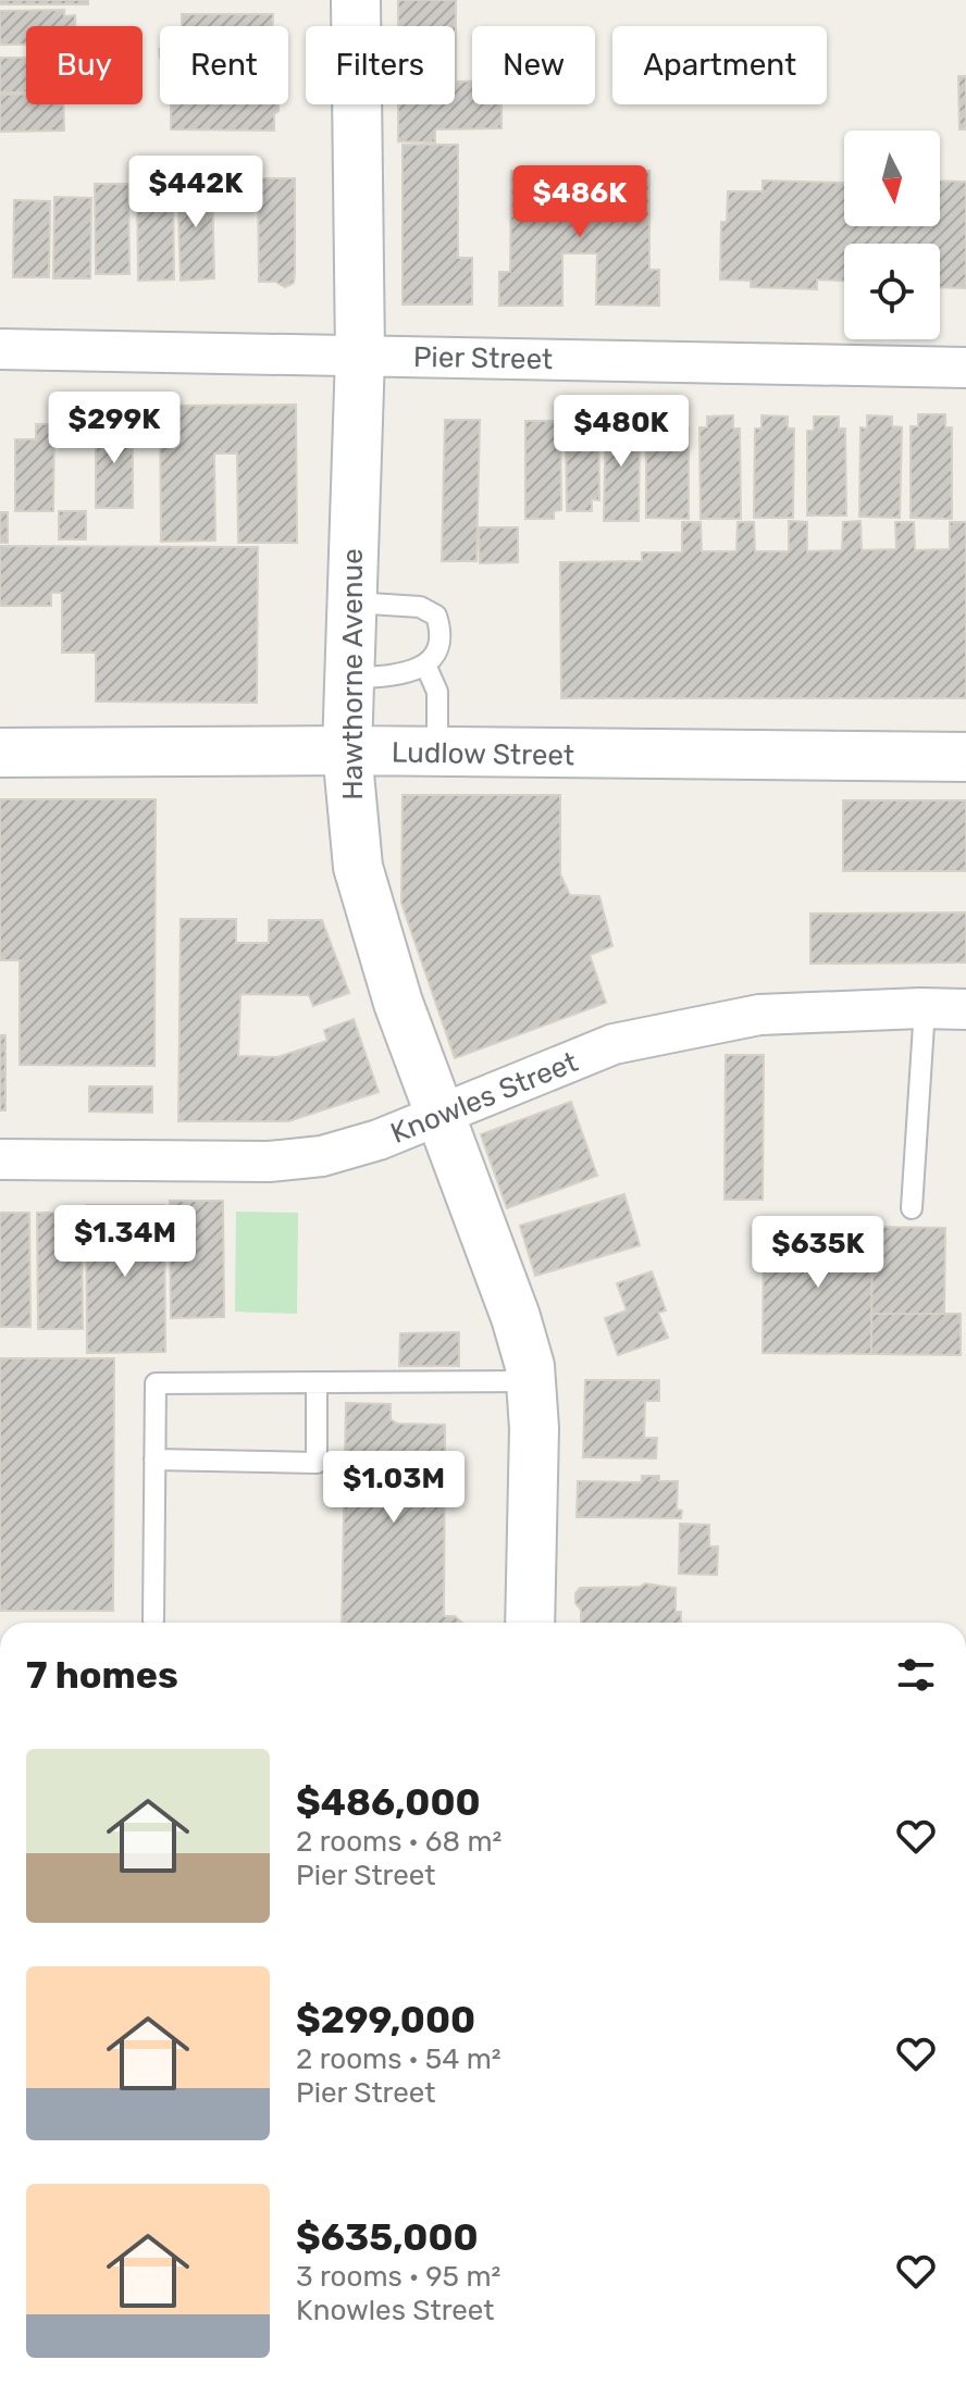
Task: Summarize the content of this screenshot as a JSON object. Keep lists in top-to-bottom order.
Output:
{
  "streets": {
    "street": [
      "Pier Street",
      "Hawthorne Avenue",
      "Ludlow Street",
      "Knowles Street"
    ]
  },
  "crossings": [
    ["Pier Street", "Hawthorne Avenue"],
    ["Hawthorne Avenue", "Ludlow Street"],
    ["Hawthorne Avenue", "Knowles Street"]
  ],
  "north": "bottom",
  "page": {
    "chip": [
      "Buy",
      "Rent",
      "Filters",
      "New",
      "Apartment"
    ],
    "price": [
      "$442K",
      "$486K",
      "$299K",
      "$480K",
      "$1.34M",
      "$635K",
      "$1.03M"
    ],
    "heading": "7 homes",
    "list": [
      {
        "name": "$486,000",
        "note": "2 rooms · 68 m² · Pier Street"
      },
      {
        "name": "$299,000",
        "note": "2 rooms · 54 m² · Pier Street"
      },
      {
        "name": "$635,000",
        "note": "3 rooms · 95 m² · Knowles Street"
      }
    ]
  }
}
